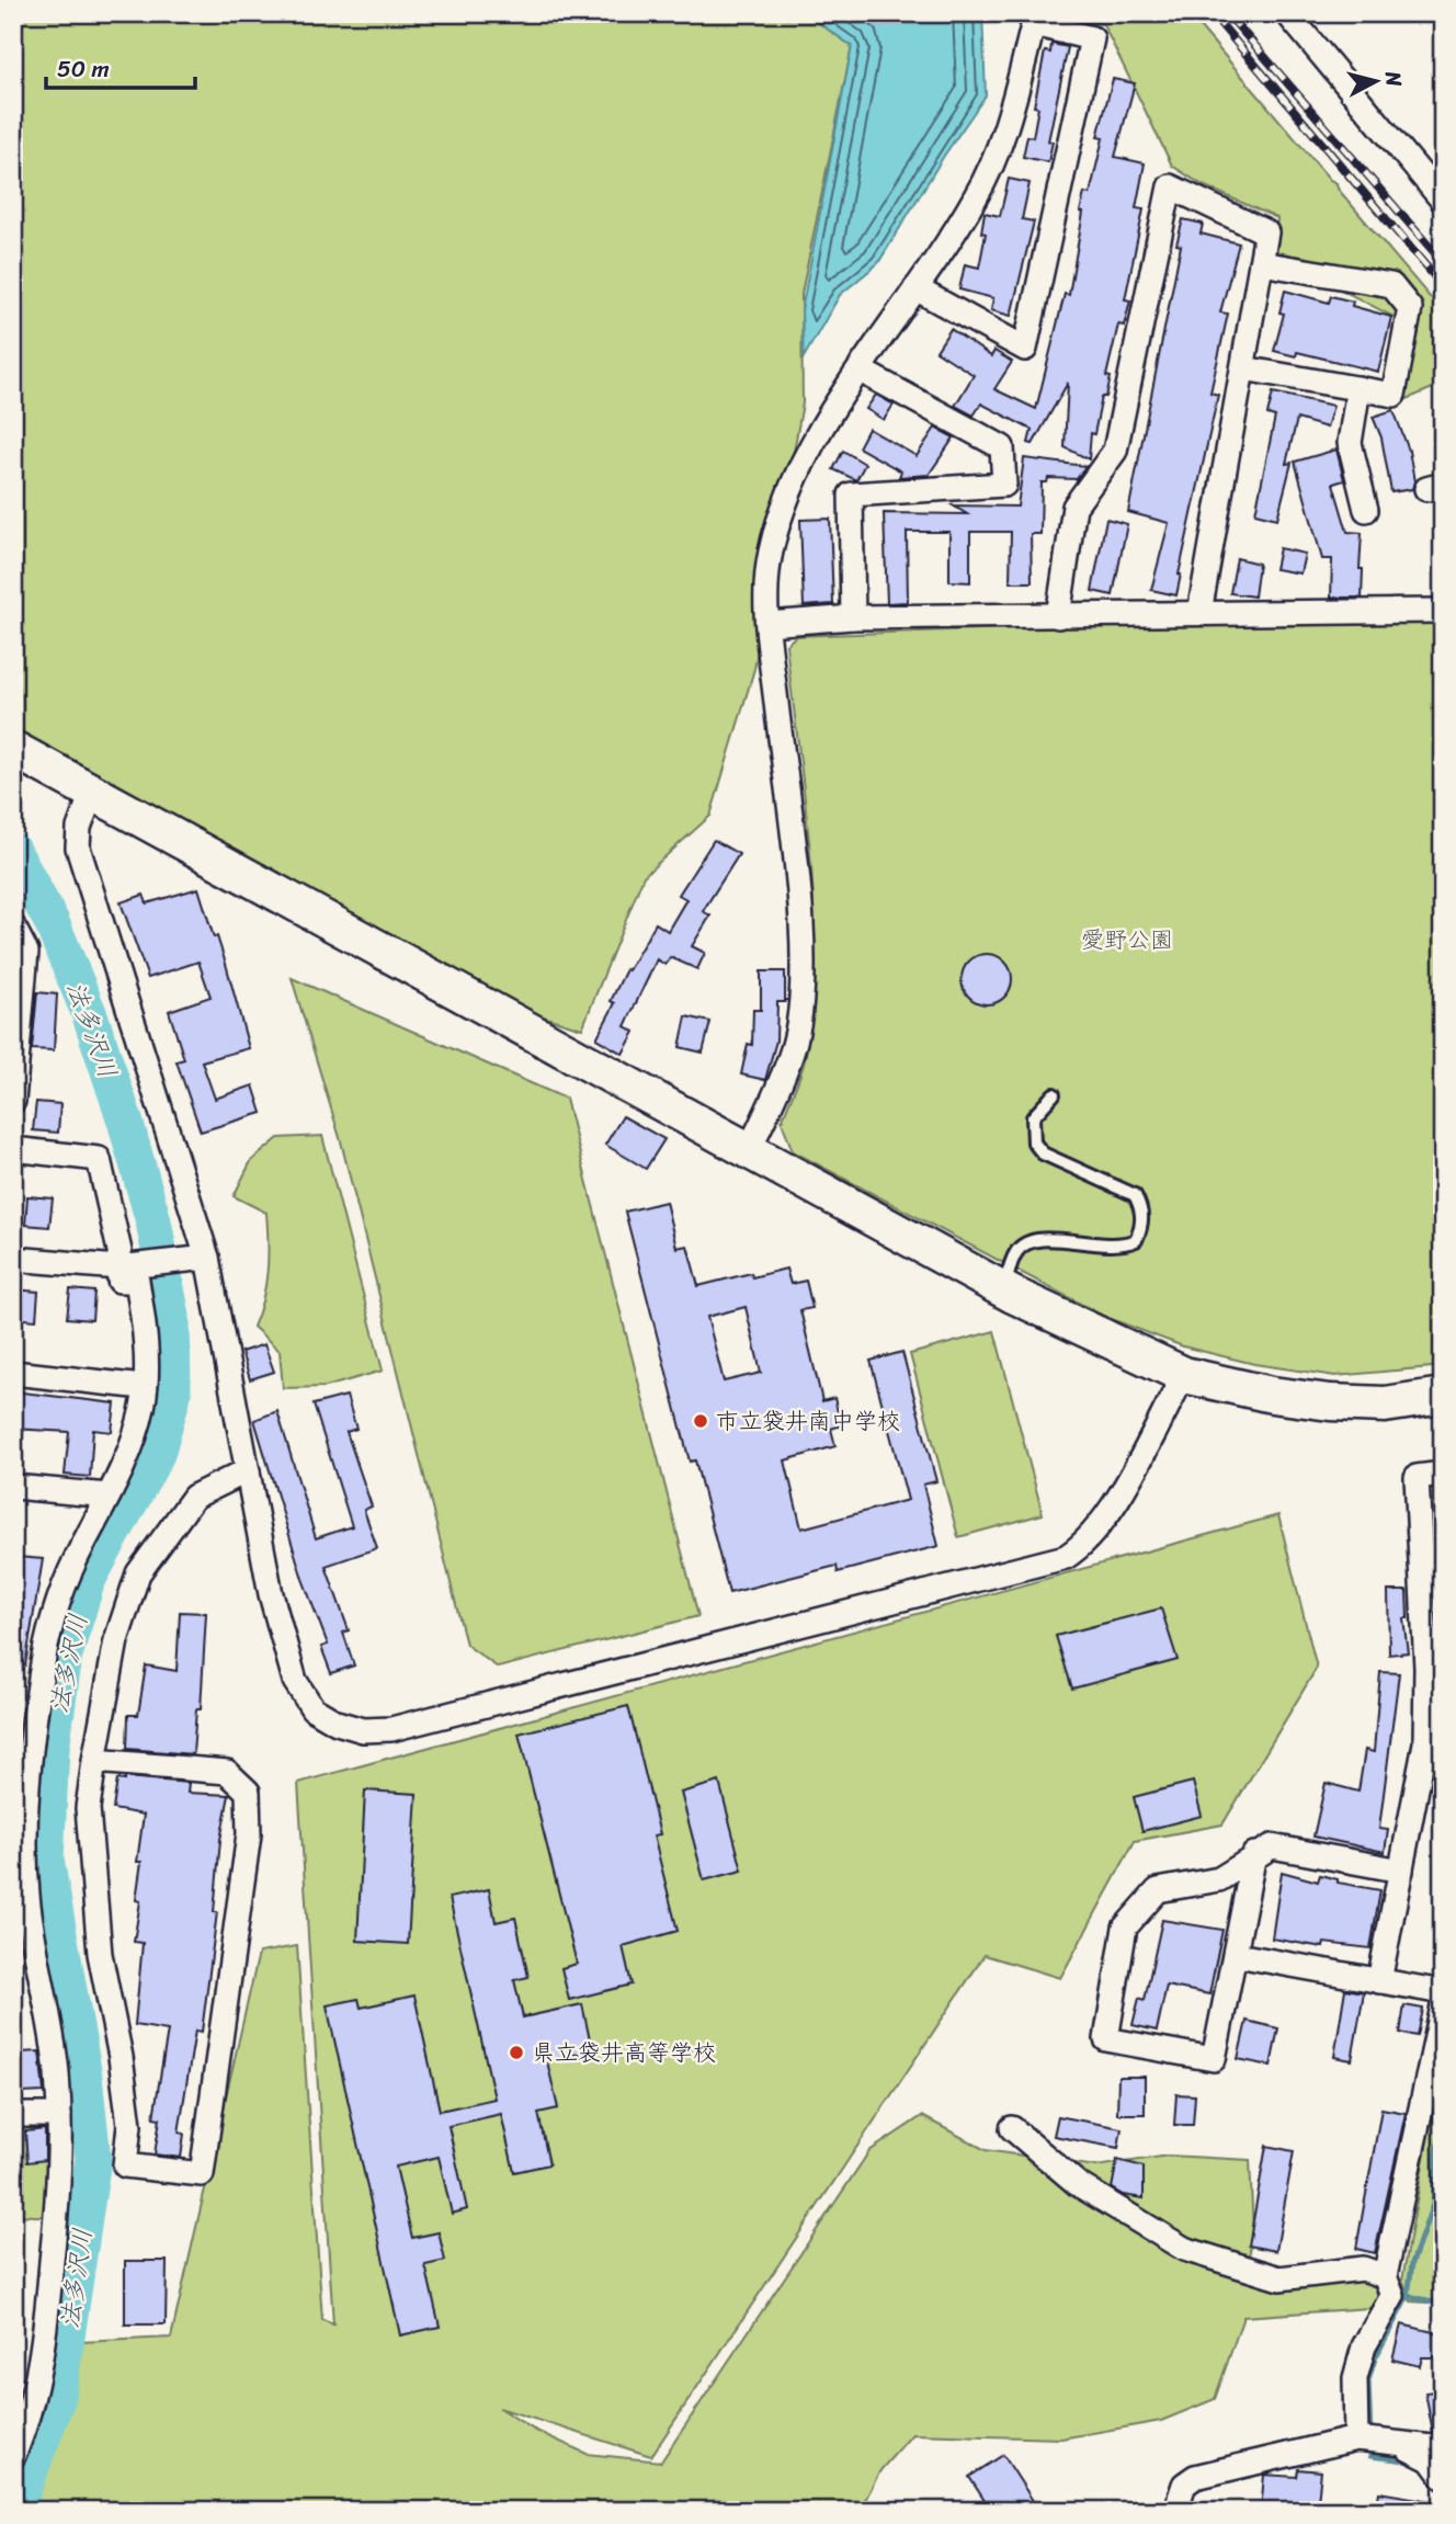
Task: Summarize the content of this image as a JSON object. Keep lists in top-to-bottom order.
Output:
{
  "water": ["法多沢川"],
  "parks": ["愛野公園"],
  "places": ["市立袋井南中学校", "県立袋井高等学校"],
  "scale_bar": "50 m",
  "north": "right"
}
